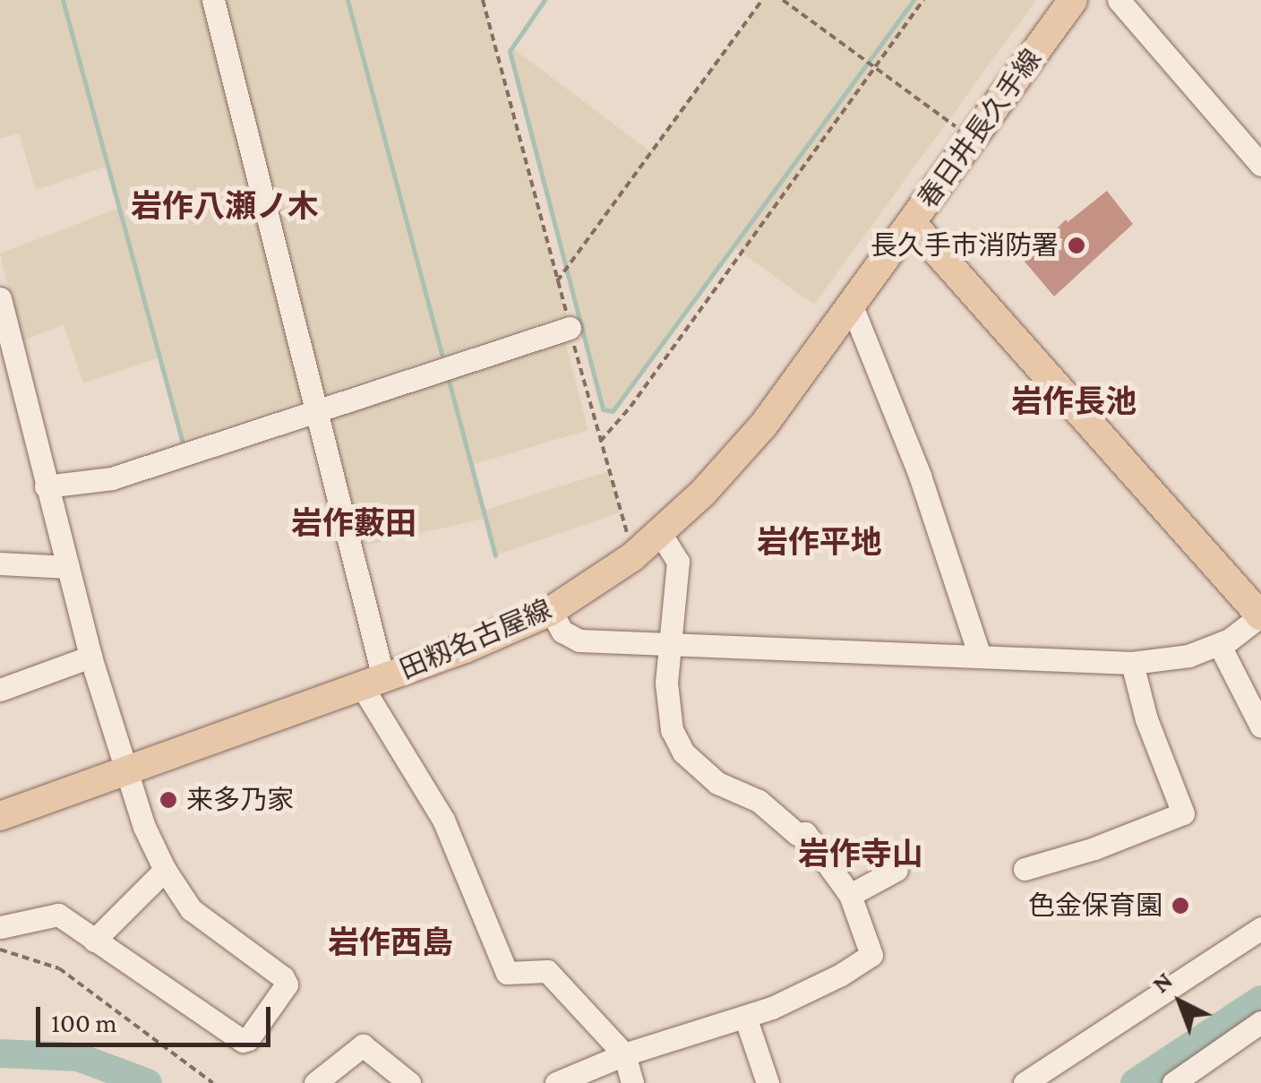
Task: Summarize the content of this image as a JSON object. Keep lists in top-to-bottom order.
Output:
{
  "streets": {
    "main road": ["春日井長久手線", "田籾名古屋線"]
  },
  "crossings": [
    ["春日井長久手線", "田籾名古屋線"]
  ],
  "districts": [
    "岩作八瀬ノ木",
    "岩作長池",
    "岩作藪田",
    "岩作平地",
    "岩作寺山",
    "岩作西島"
  ],
  "places": ["長久手市消防署", "来多乃家", "色金保育園"],
  "scale_bar": "100 m",
  "north": "top left"
}
